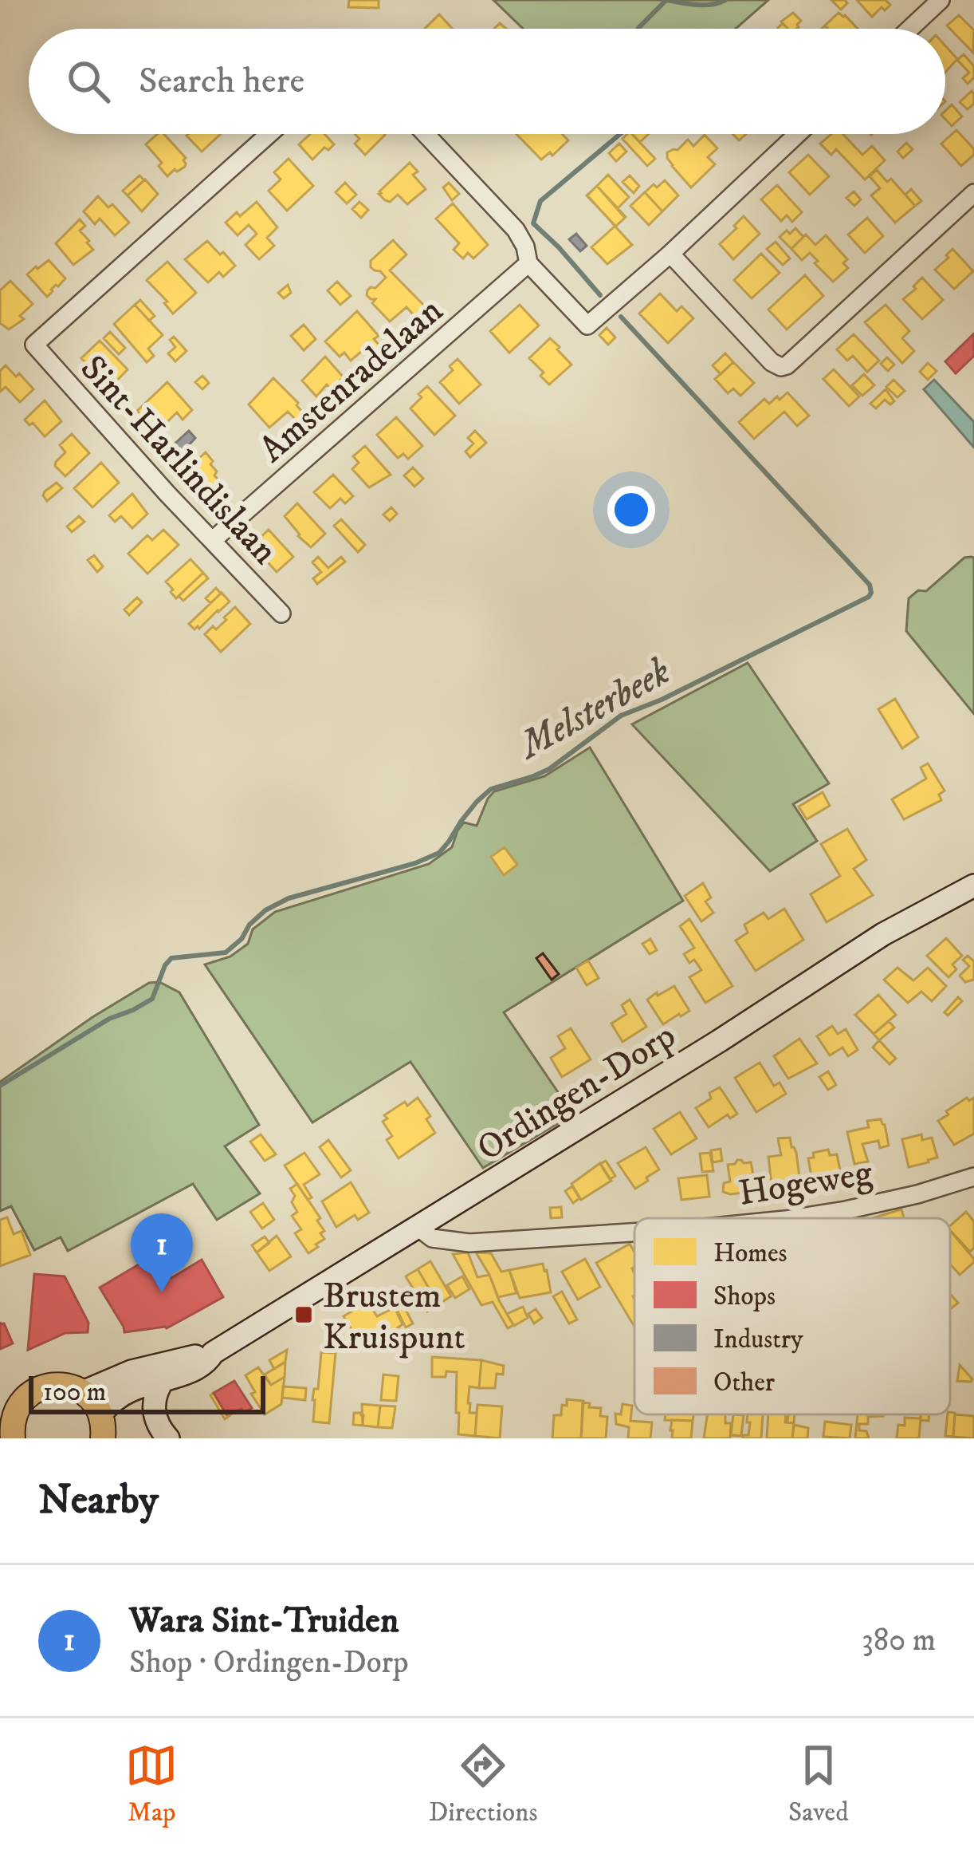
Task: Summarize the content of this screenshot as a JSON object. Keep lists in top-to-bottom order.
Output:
{
  "streets": {
    "main road": ["Ordingen-Dorp"],
    "street": ["Amstenradelaan", "Sint-Harlindislaan", "Hogeweg"]
  },
  "crossings": [
    ["Amstenradelaan", "Sint-Harlindislaan"],
    ["Ordingen-Dorp", "Hogeweg"]
  ],
  "water": ["Melsterbeek"],
  "places": {
    "transit": ["Brustem Kruispunt"]
  },
  "legend": [
    "Homes",
    "Shops",
    "Industry",
    "Other"
  ],
  "scale_bar": "100 m",
  "page": {
    "search": "Search here",
    "pins": "1",
    "scale": "100 m",
    "heading": "Nearby",
    "list": [
      {
        "mark": "1",
        "name": "Wara Sint-Truiden",
        "note": "Shop · Ordingen-Dorp",
        "value": "380 m"
      }
    ],
    "nav": ["Map", "Directions", "Saved"]
  }
}
